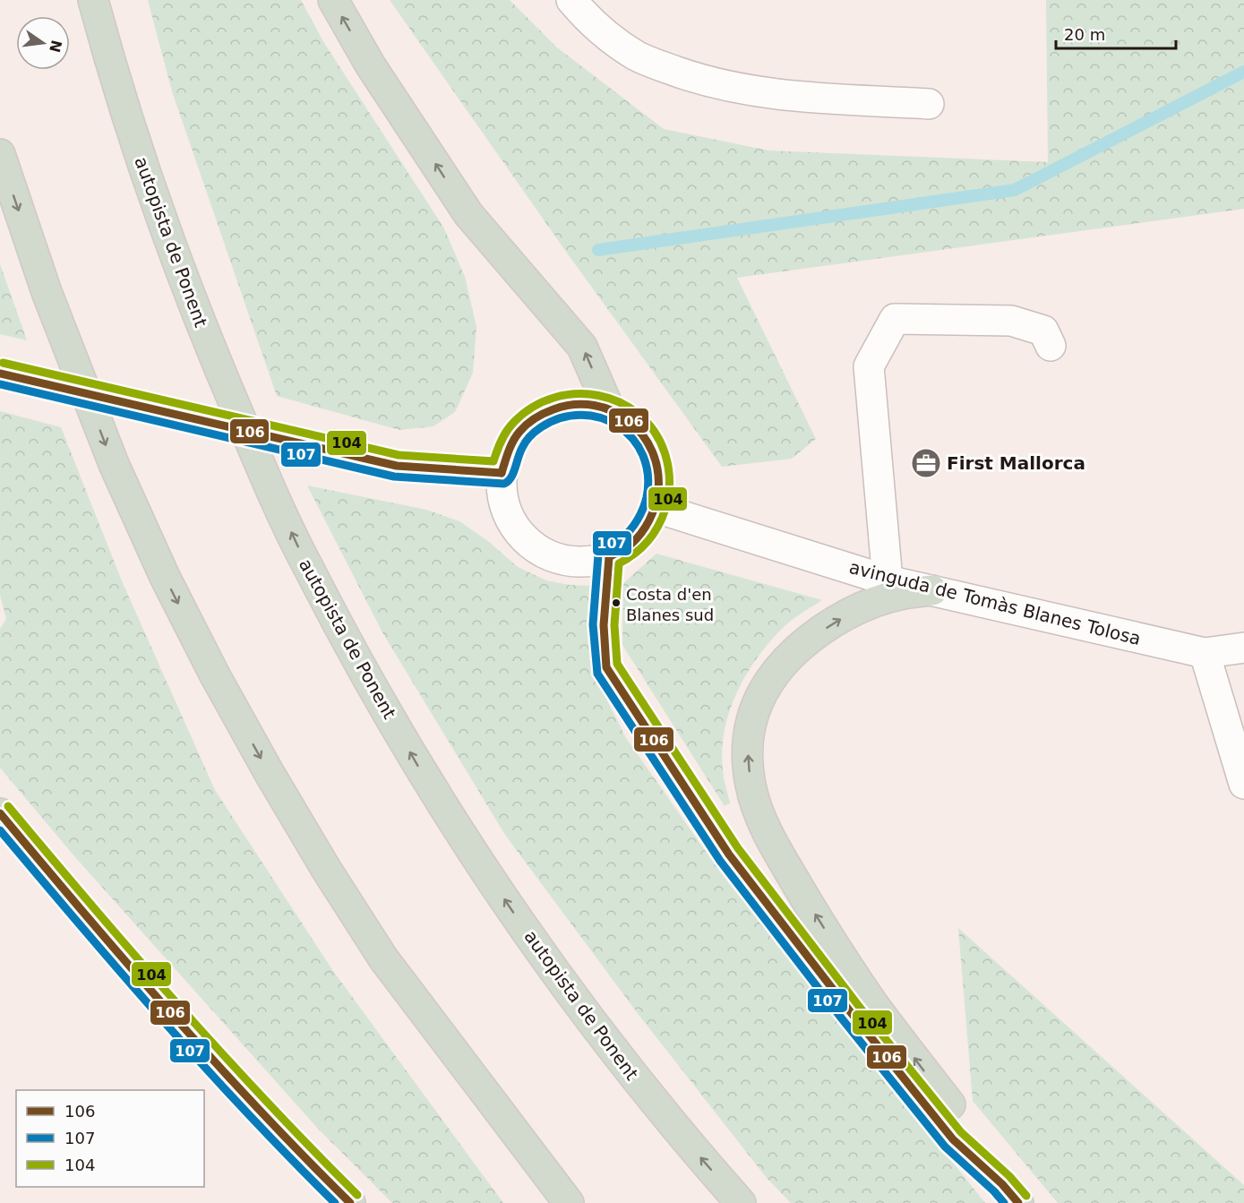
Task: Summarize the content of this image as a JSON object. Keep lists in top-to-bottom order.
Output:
{
  "streets": {
    "highway": ["autopista de Ponent"],
    "street": ["avinguda de Tomàs Blanes Tolosa"]
  },
  "places": {
    "office": ["First Mallorca"],
    "other": ["Costa d'en Blanes sud"]
  },
  "lines": ["transit line 104", "transit line 106", "transit line 107"],
  "legend": ["106", "107", "104"],
  "scale_bar": "20 m",
  "north": "right"
}
